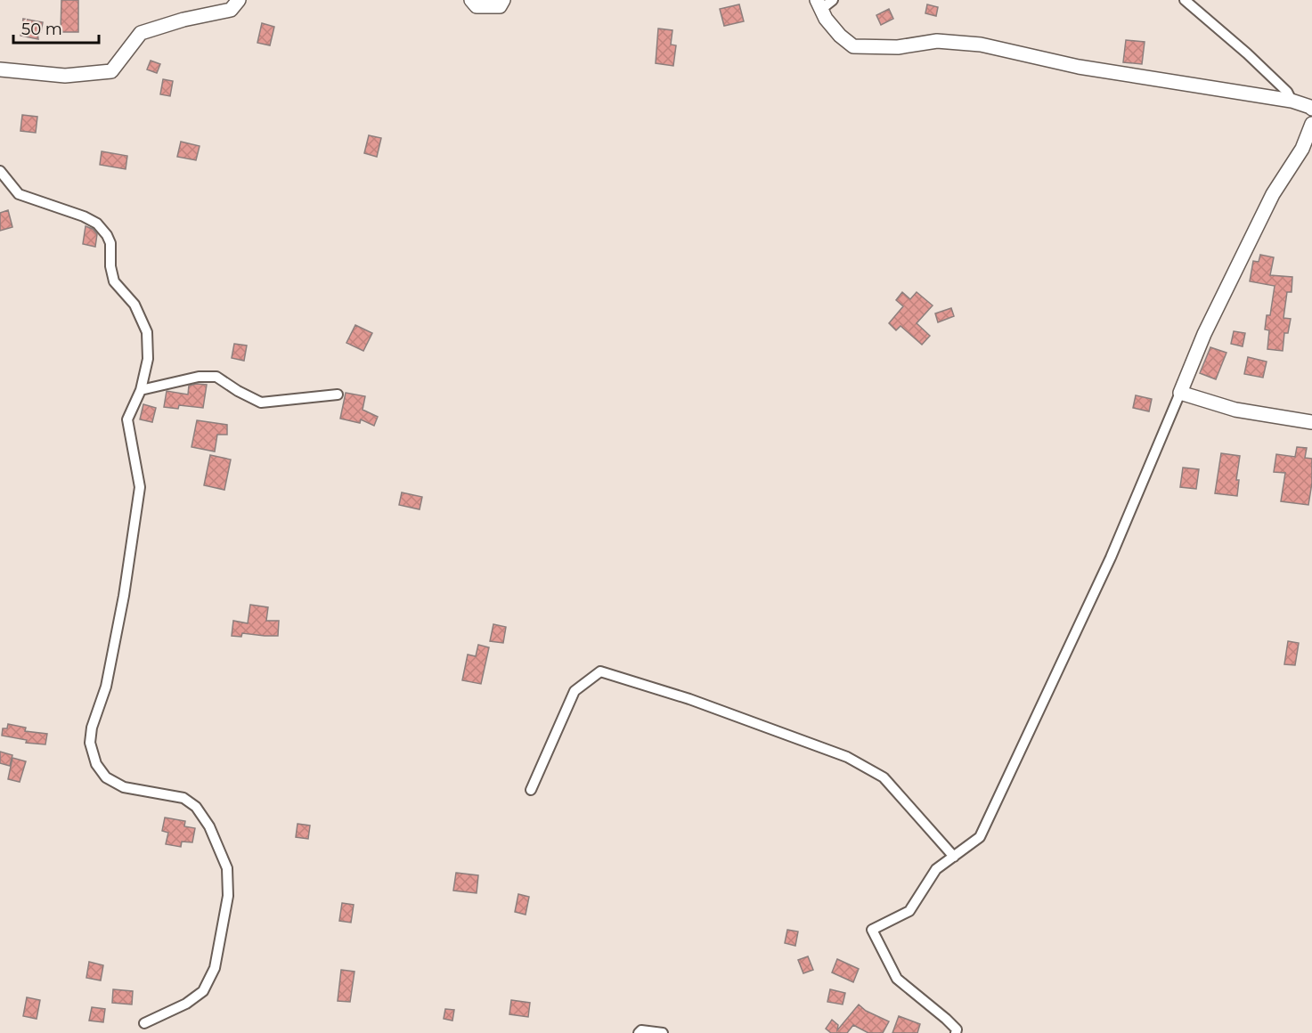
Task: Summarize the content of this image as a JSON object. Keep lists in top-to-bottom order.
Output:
{
  "scale_bar": "50 m"
}
